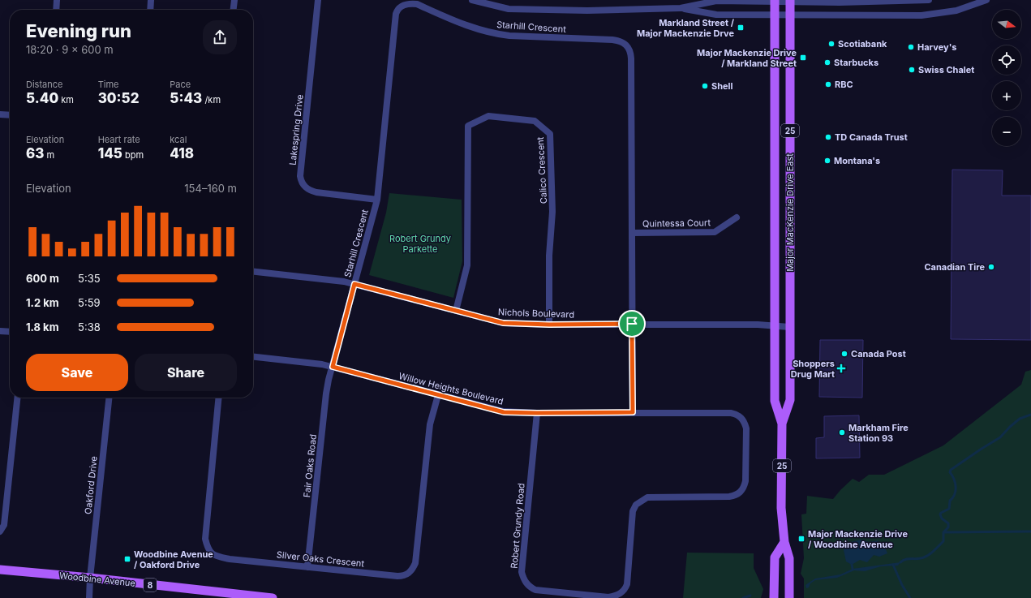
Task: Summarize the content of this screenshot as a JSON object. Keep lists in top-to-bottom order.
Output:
{
  "streets": {
    "main road": [
      "25",
      "Major MacKenzie Drive East",
      "Woodbine Avenue",
      "8"
    ],
    "street": [
      "Starhill Crescent",
      "Lakespring Drive",
      "Calico Crescent",
      "Quintessa Court",
      "Nichols Boulevard",
      "Willow Heights Boulevard",
      "Fair Oaks Road",
      "Oakford Drive",
      "Robert Grundy Road",
      "Silver Oaks Crescent"
    ]
  },
  "crossings": [
    ["Starhill Crescent", "Lakespring Drive"],
    ["Starhill Crescent", "Quintessa Court"],
    ["Starhill Crescent", "Nichols Boulevard"],
    ["Starhill Crescent", "Willow Heights Boulevard"],
    ["Starhill Crescent", "Fair Oaks Road"],
    ["Calico Crescent", "Nichols Boulevard"],
    ["Major MacKenzie Drive East", "Nichols Boulevard"],
    ["Willow Heights Boulevard", "Fair Oaks Road"],
    ["Willow Heights Boulevard", "Robert Grundy Road"],
    ["Willow Heights Boulevard", "Silver Oaks Crescent"],
    ["Fair Oaks Road", "Silver Oaks Crescent"],
    ["Oakford Drive", "Woodbine Avenue"]
  ],
  "parks": ["Robert Grundy Parkette"],
  "places": {
    "transit": [
      "Markland Street / Major Mackenzie Drve",
      "Major Mackenzie Drive / Markland Street",
      "Major Mackenzie Drive / Woodbine Avenue",
      "Woodbine Avenue / Oakford Drive"
    ],
    "other": [
      "Scotiabank",
      "Harvey's",
      "Starbucks",
      "Swiss Chalet",
      "RBC",
      "Shell",
      "TD Canada Trust",
      "Montana's",
      "Canadian Tire",
      "Canada Post",
      "Markham Fire Station 93"
    ],
    "health": ["Shoppers Drug Mart"]
  },
  "north": "right",
  "page": {
    "map_buttons": ["+", "−"],
    "heading": ["Evening run", "18:20 · 9 × 600 m"],
    "stats": [
      ["Distance", "5.40 km"],
      ["Time", "30:52"],
      ["Pace", "5:43 /km"],
      ["Elevation", "63 m"],
      ["Heart rate", "145 bpm"],
      ["kcal", "418"]
    ],
    "chart": ["Elevation", "154–160 m"],
    "list": [
      {
        "name": "600 m",
        "note": "5:35"
      },
      {
        "name": "1.2 km",
        "note": "5:59"
      },
      {
        "name": "1.8 km",
        "note": "5:38"
      }
    ],
    "buttons": ["Save", "Share"]
  }
}
